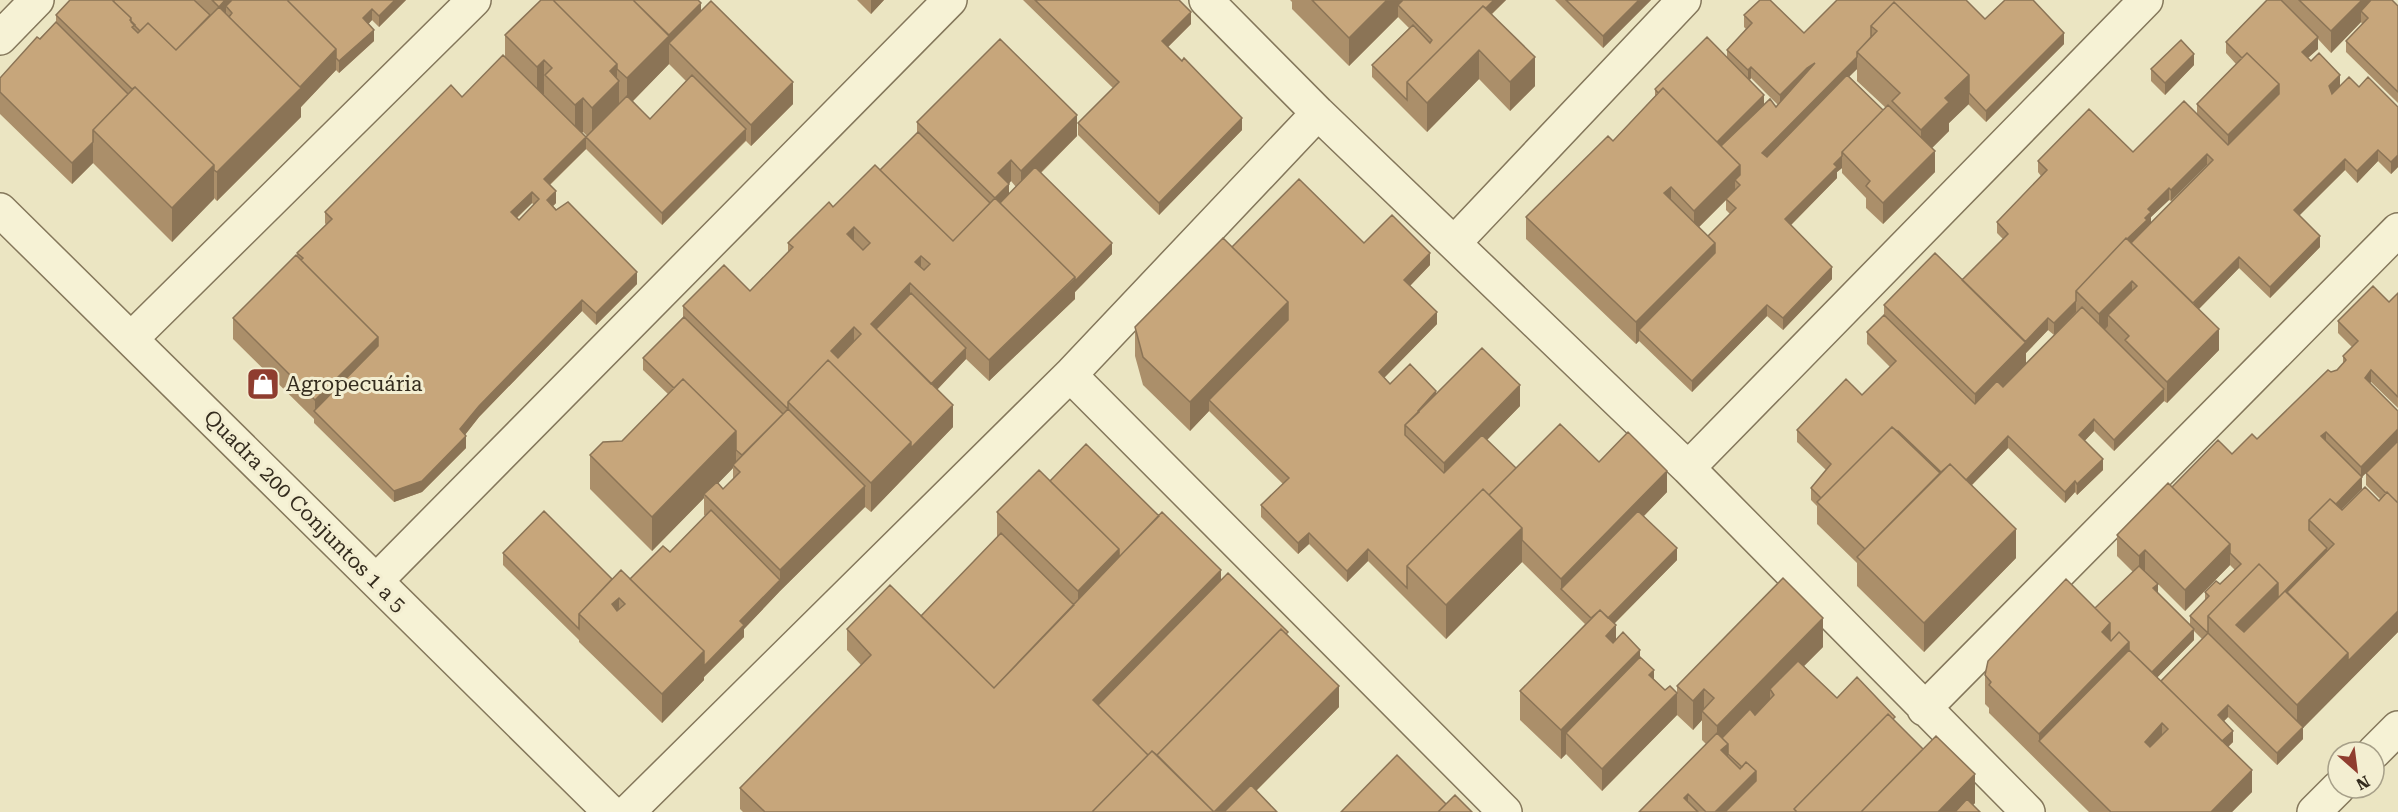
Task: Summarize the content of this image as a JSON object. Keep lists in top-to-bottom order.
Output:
{
  "streets": {
    "street": ["Quadra 200 Conjuntos 1 a 5"]
  },
  "places": {
    "shop": ["Agropecuária"]
  },
  "north": "bottom right"
}
